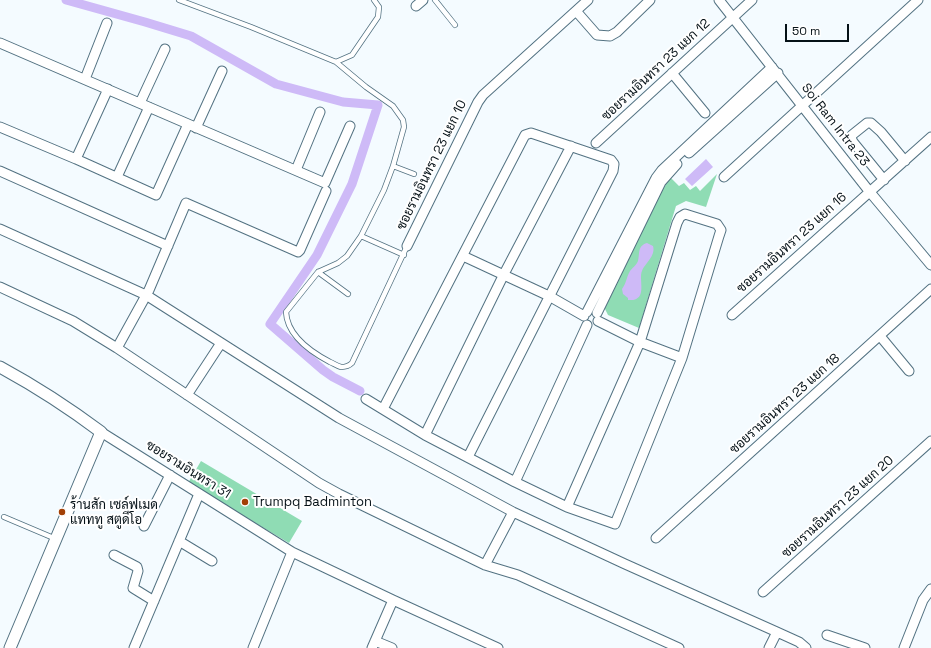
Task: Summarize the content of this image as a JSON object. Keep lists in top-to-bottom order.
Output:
{
  "streets": {
    "street": [
      "ซอยรามอินทรา 23 แยก 12",
      "Soi Ram Intra 23",
      "ซอยรามอินทรา 23 แยก 10",
      "ซอยรามอินทรา 23 แยก 16",
      "ซอยรามอินทรา 23 แยก 18",
      "ซอยรามอินทรา 31",
      "ซอยรามอินทรา 23 แยก 20"
    ]
  },
  "crossings": [
    ["ซอยรามอินทรา 23 แยก 12", "Soi Ram Intra 23"],
    ["Soi Ram Intra 23", "ซอยรามอินทรา 23 แยก 16"]
  ],
  "places": ["Trumpq Badminton", "ร้านสัก เซล์ฟเมด แทททู สตูดีโอ"],
  "scale_bar": "50 m"
}
